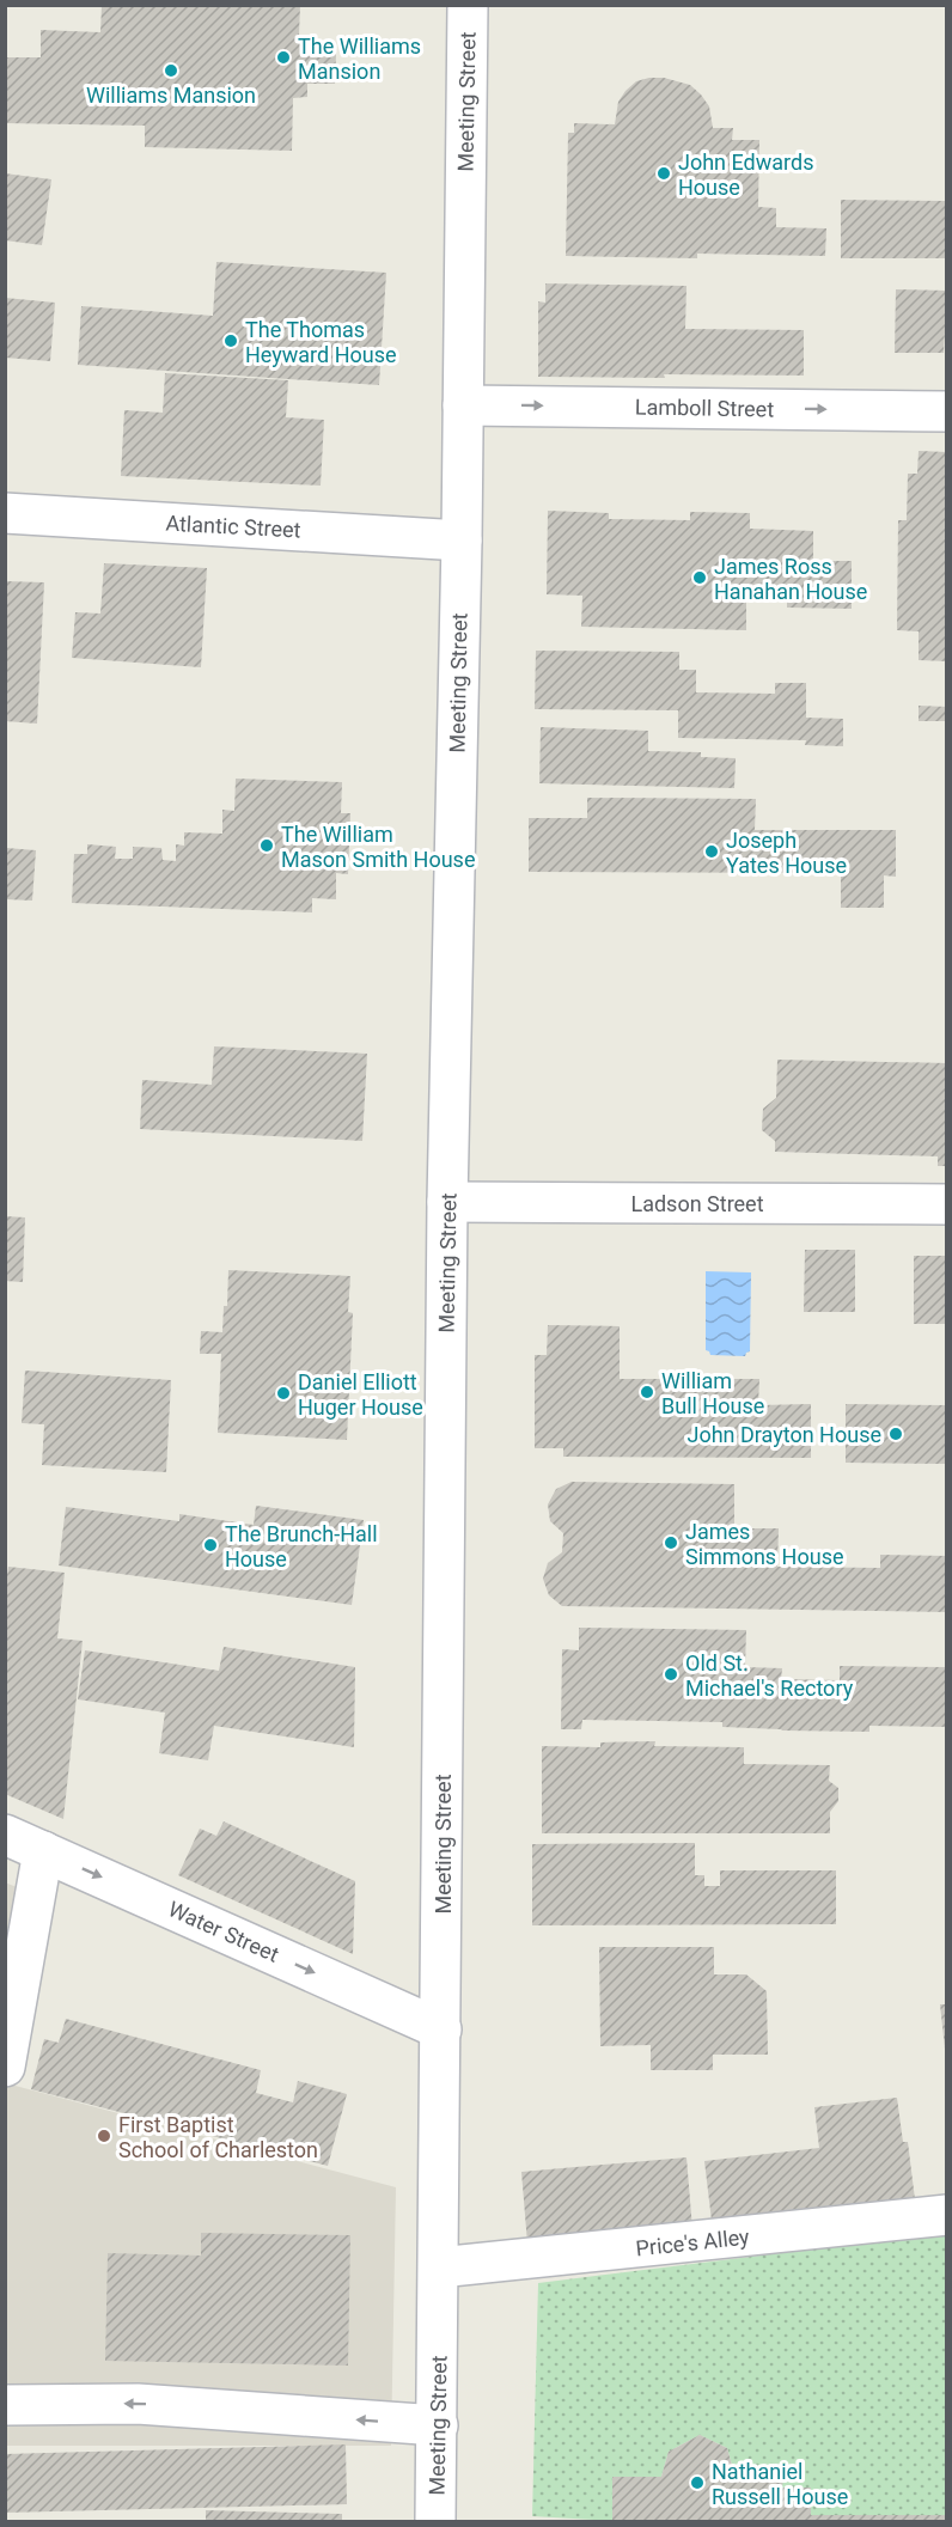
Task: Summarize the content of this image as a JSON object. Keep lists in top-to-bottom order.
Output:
{
  "streets": {
    "street": [
      "Meeting Street",
      "Lamboll Street",
      "Atlantic Street",
      "Ladson Street",
      "Water Street",
      "Price's Alley"
    ]
  },
  "crossings": [
    ["Meeting Street", "Lamboll Street"],
    ["Meeting Street", "Atlantic Street"],
    ["Meeting Street", "Ladson Street"],
    ["Meeting Street", "Water Street"],
    ["Meeting Street", "Price's Alley"]
  ],
  "one_way": ["Lamboll Street", "Water Street"],
  "places": [
    "The Williams Mansion",
    "Williams Mansion",
    "John Edwards House",
    "The Thomas Heyward House",
    "James Ross Hanahan House",
    "The William Mason Smith House",
    "Joseph Yates House",
    "William Bull House",
    "Daniel Elliott Huger House",
    "John Drayton House",
    "James Simmons House",
    "The Brunch-Hall House",
    "Old St. Michael's Rectory",
    "First Baptist School of Charleston",
    "Nathaniel Russell House"
  ]
}
